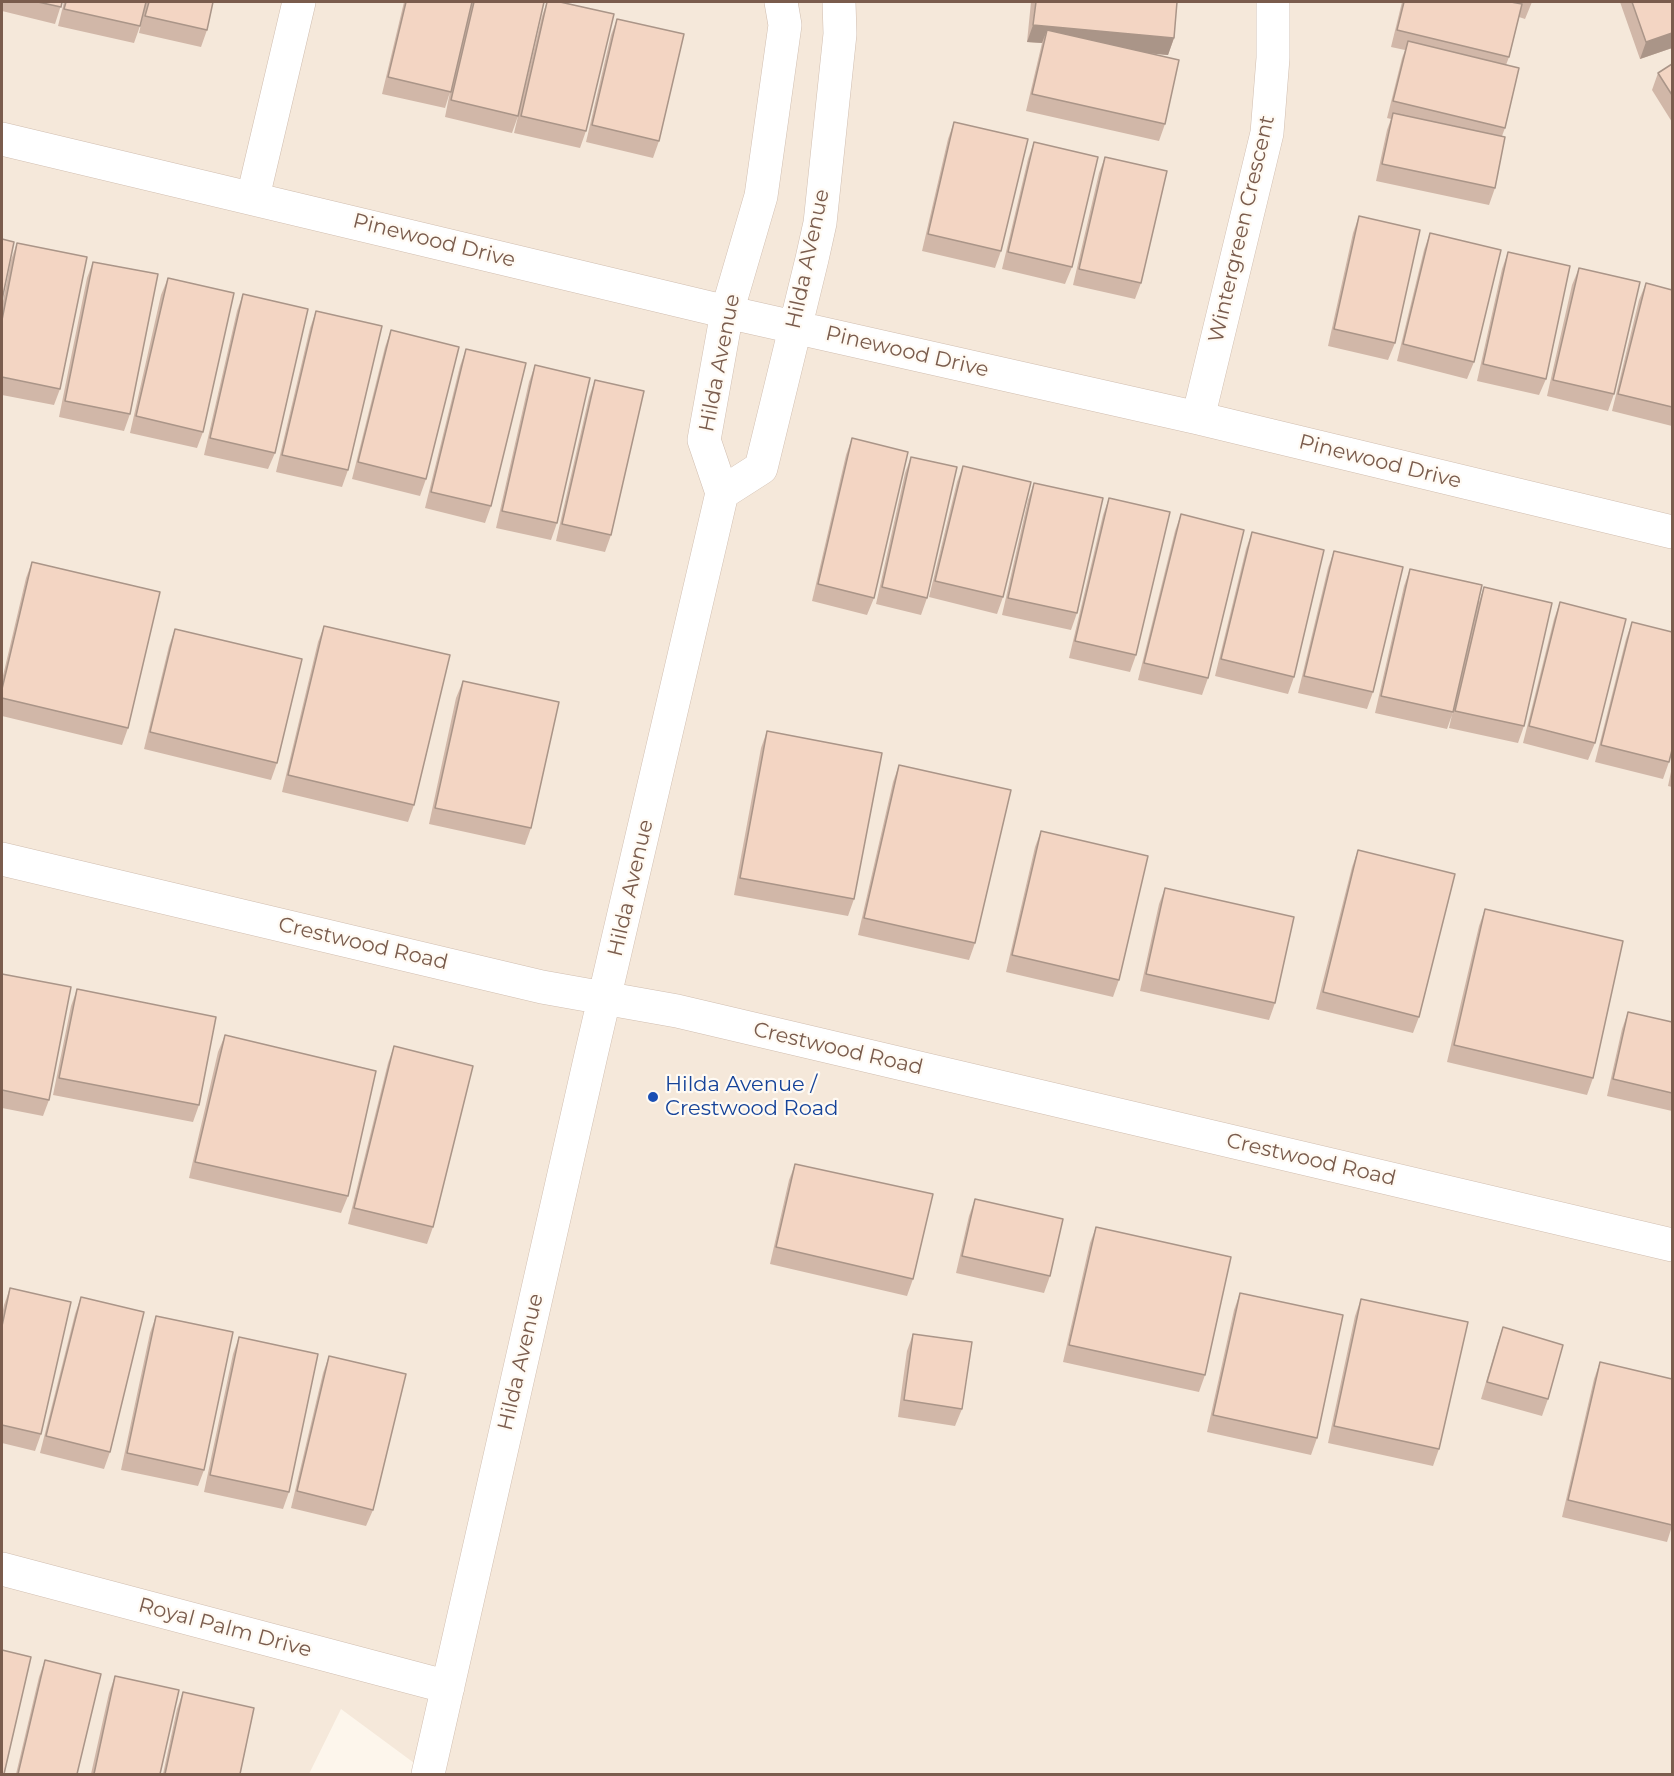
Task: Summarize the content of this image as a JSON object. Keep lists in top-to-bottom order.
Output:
{
  "streets": {
    "street": [
      "Wintergreen Crescent",
      "Pinewood Drive",
      "Hilda AVenue",
      "Hilda Avenue",
      "Crestwood Road",
      "Royal Palm Drive"
    ]
  },
  "crossings": [
    ["Wintergreen Crescent", "Pinewood Drive"],
    ["Pinewood Drive", "Hilda AVenue"],
    ["Pinewood Drive", "Hilda Avenue"],
    ["Hilda AVenue", "Hilda Avenue"],
    ["Hilda Avenue", "Crestwood Road"],
    ["Hilda Avenue", "Royal Palm Drive"]
  ],
  "places": ["Hilda Avenue / Crestwood Road"]
}
